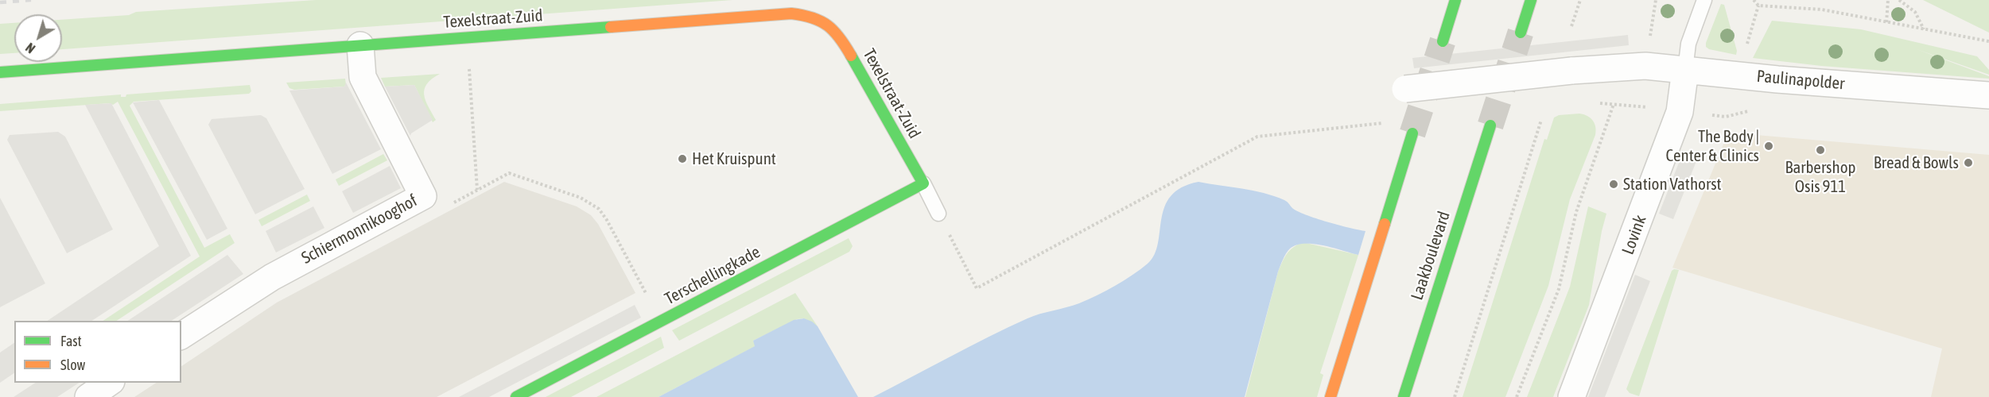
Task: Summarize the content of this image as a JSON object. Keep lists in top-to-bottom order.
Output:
{
  "streets": {
    "street": [
      "Texelstraat-Zuid",
      "Paulinapolder",
      "Schiermonnikooghof",
      "Lovink",
      "Laakboulevard",
      "Terschellingkade"
    ]
  },
  "crossings": [
    ["Texelstraat-Zuid", "Schiermonnikooghof"],
    ["Texelstraat-Zuid", "Terschellingkade"],
    ["Paulinapolder", "Lovink"]
  ],
  "places": [
    "The Body | Center & Clinics",
    "Barbershop Osis 911",
    "Het Kruispunt",
    "Bread & Bowls",
    "Station Vathorst"
  ],
  "legend": ["Fast", "Slow"],
  "north": "bottom left"
}
